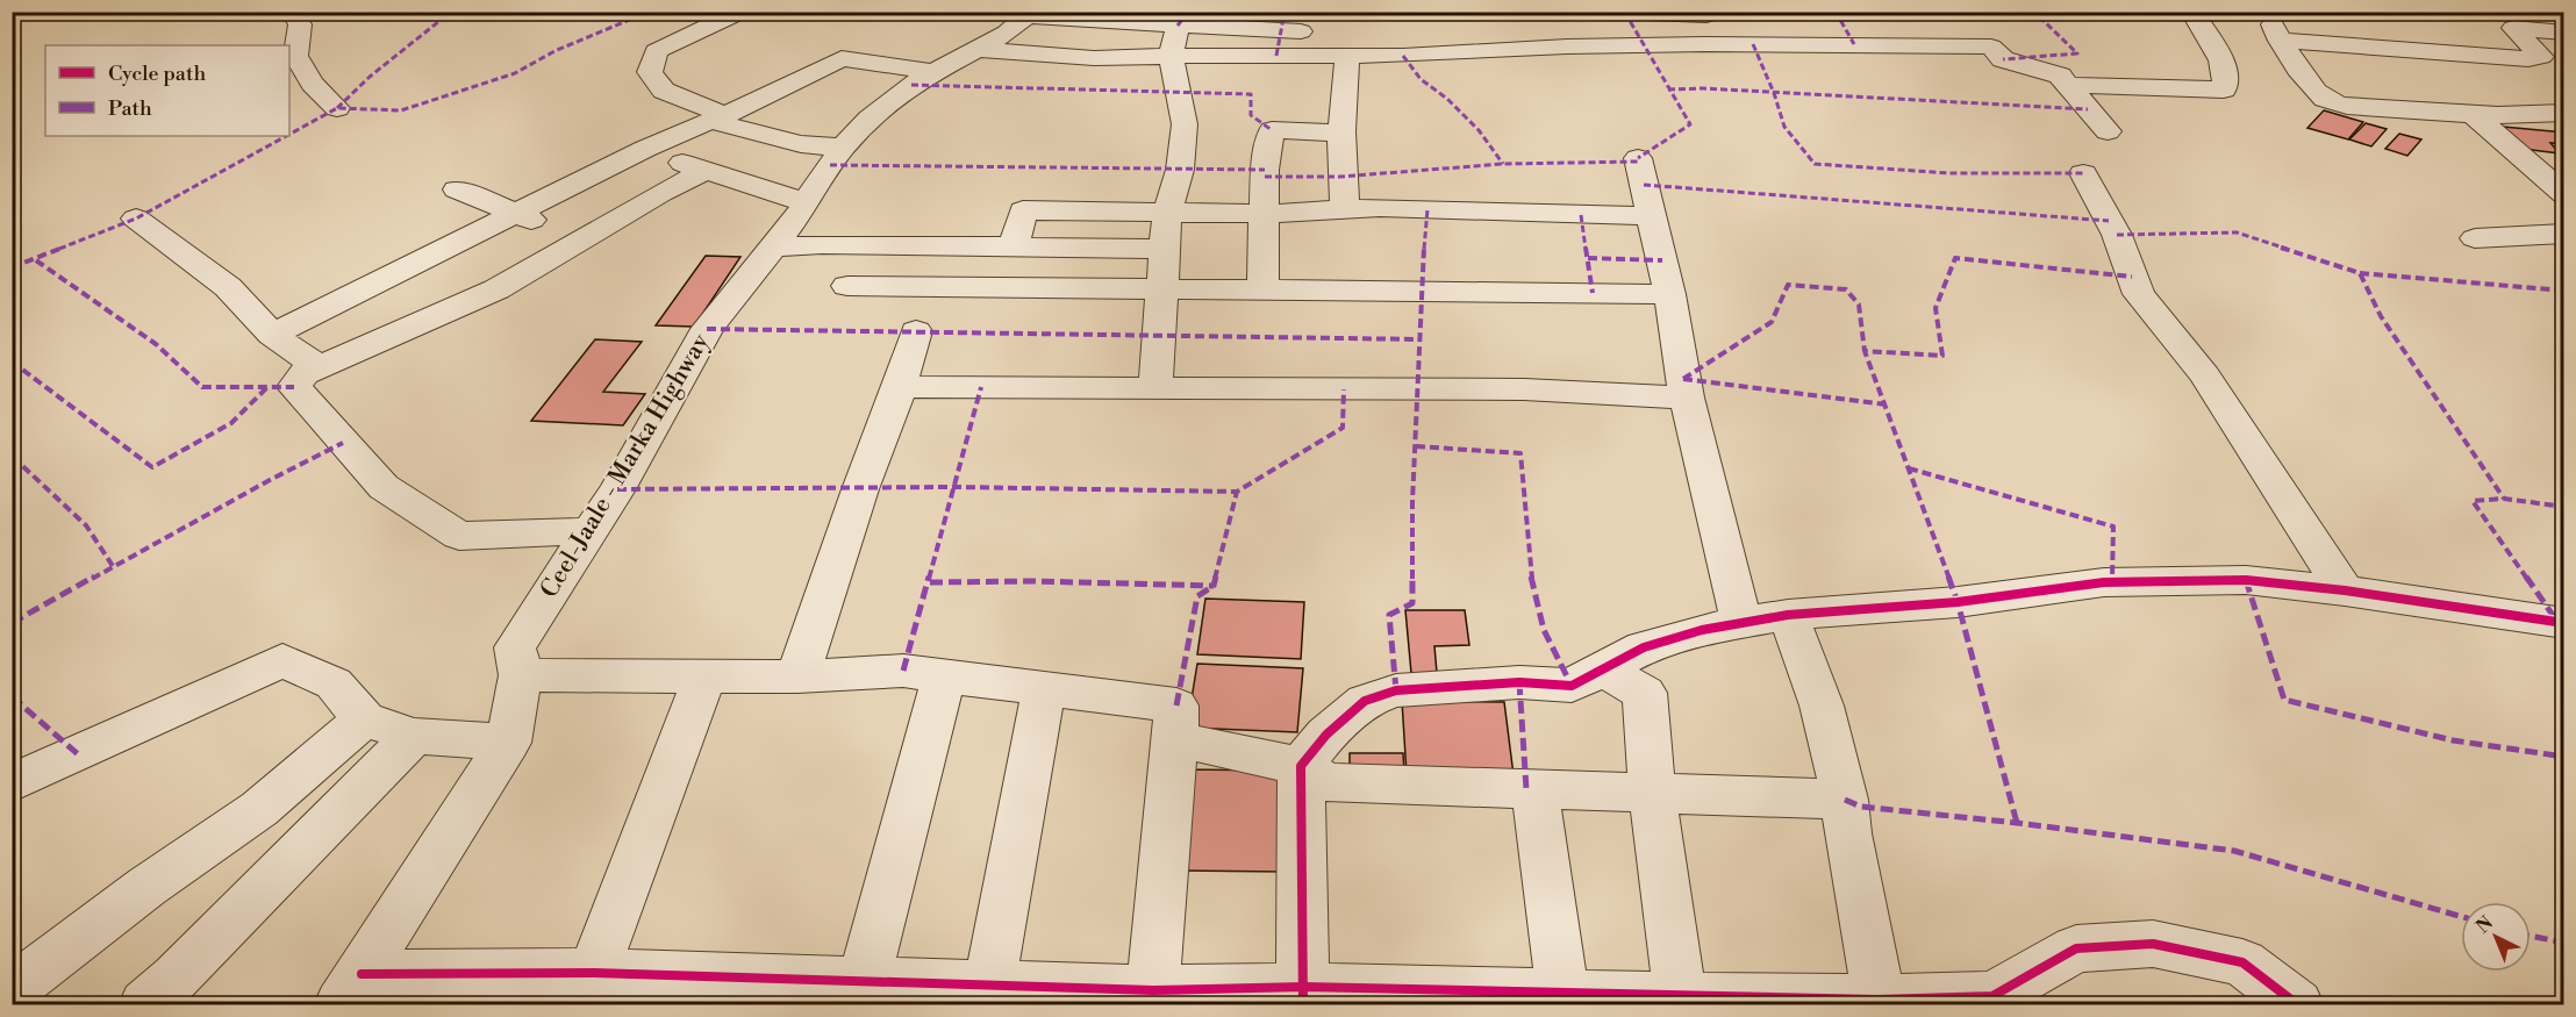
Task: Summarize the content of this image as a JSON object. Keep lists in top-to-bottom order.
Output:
{
  "streets": {
    "street": ["Ceel-Jaale - Marka Highway"]
  },
  "legend": ["Cycle path", "Path"],
  "north": "top left"
}
